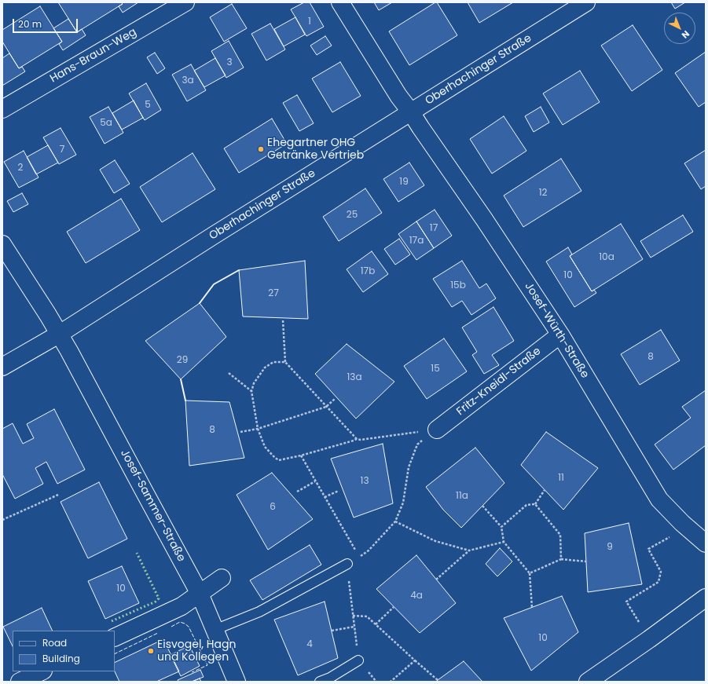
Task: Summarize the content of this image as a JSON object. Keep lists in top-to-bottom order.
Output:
{
  "streets": {
    "street": [
      "Hans-Braun-Weg",
      "Oberhachinger Straße",
      "Josef-Würth-Straße",
      "Fritz-Kneidl-Straße",
      "Josef-Sammer-Straße"
    ]
  },
  "crossings": [
    ["Oberhachinger Straße", "Josef-Würth-Straße"],
    ["Oberhachinger Straße", "Josef-Sammer-Straße"],
    ["Josef-Würth-Straße", "Fritz-Kneidl-Straße"]
  ],
  "places": ["Ehegartner OHG Getränke Vertrieb", "Eisvogel, Hagn und Kollegen"],
  "house_numbers": [
    "1",
    "3",
    "3a",
    "5",
    "5a",
    "7",
    "2",
    "19",
    "12",
    "25",
    "17",
    "17a",
    "10a",
    "17b",
    "10",
    "15b",
    "27",
    "8",
    "29",
    "15",
    "13a",
    "8",
    "11",
    "13",
    "11a",
    "6",
    "9",
    "10",
    "4a",
    "10",
    "4"
  ],
  "legend": ["Road", "Building"],
  "scale_bar": "20 m",
  "north": "bottom right"
}
